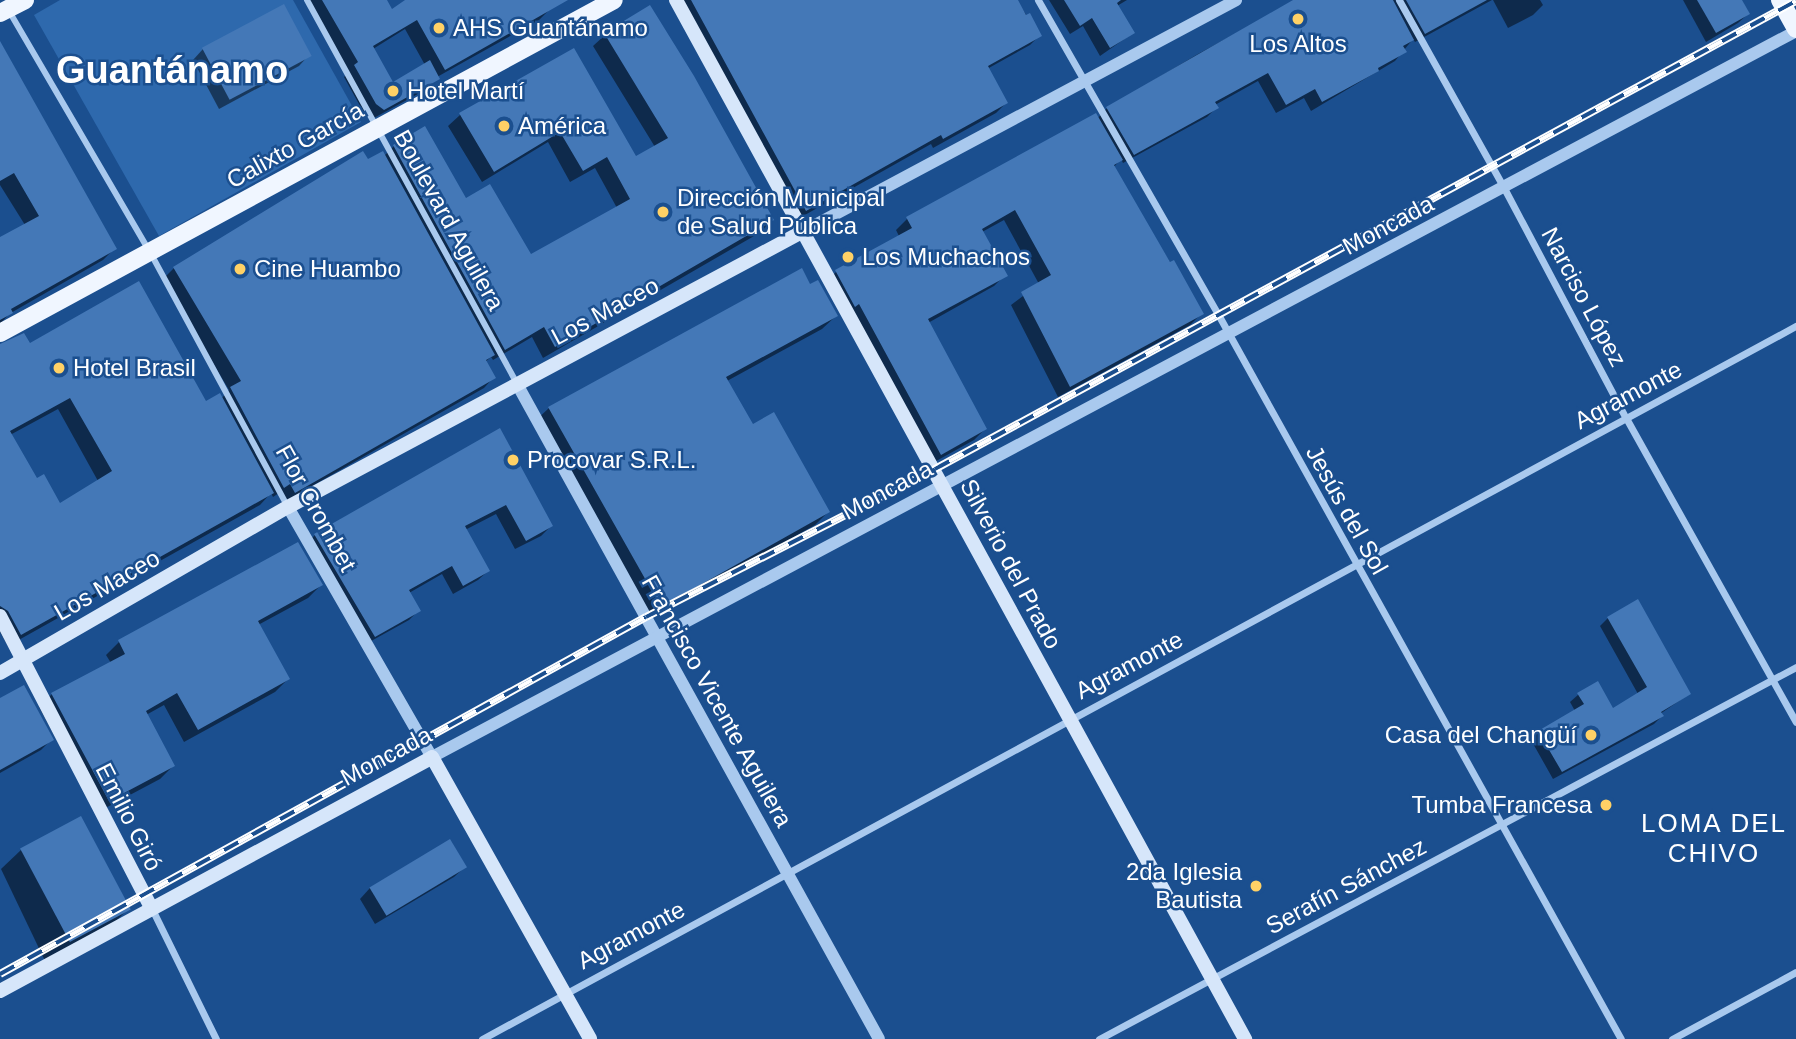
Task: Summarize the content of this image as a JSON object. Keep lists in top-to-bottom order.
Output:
{
  "streets": {
    "main road": [
      "Calixto García",
      "Moncada",
      "Los Maceo",
      "Flor Crombet",
      "Silverio del Prado",
      "Emilio Giró"
    ],
    "street": [
      "Boulevard Aguilera",
      "Narciso López",
      "Agramonte",
      "Jesús del Sol",
      "Francisco Vicente Aguilera",
      "Serafín Sánchez"
    ]
  },
  "crossings": [
    ["Calixto García", "Boulevard Aguilera"],
    ["Calixto García", "Flor Crombet"],
    ["Boulevard Aguilera", "Los Maceo"],
    ["Boulevard Aguilera", "Francisco Vicente Aguilera"],
    ["Moncada", "Narciso López"],
    ["Moncada", "Flor Crombet"],
    ["Moncada", "Jesús del Sol"],
    ["Moncada", "Silverio del Prado"],
    ["Moncada", "Francisco Vicente Aguilera"],
    ["Moncada", "Emilio Giró"],
    ["Narciso López", "Agramonte"],
    ["Narciso López", "Serafín Sánchez"],
    ["Los Maceo", "Flor Crombet"],
    ["Los Maceo", "Jesús del Sol"],
    ["Los Maceo", "Silverio del Prado"],
    ["Los Maceo", "Francisco Vicente Aguilera"],
    ["Los Maceo", "Emilio Giró"],
    ["Agramonte", "Flor Crombet"],
    ["Agramonte", "Jesús del Sol"],
    ["Agramonte", "Silverio del Prado"],
    ["Agramonte", "Francisco Vicente Aguilera"],
    ["Jesús del Sol", "Serafín Sánchez"],
    ["Silverio del Prado", "Serafín Sánchez"]
  ],
  "districts": ["Guantánamo", "LOMA DEL CHIVO"],
  "places": [
    "Los Altos",
    "AHS Guantánamo",
    "Hotel Martí",
    "América",
    "Dirección Municipal de Salud Pública",
    "Los Muchachos",
    "Cine Huambo",
    "Hotel Brasil",
    "Procovar S.R.L.",
    "Casa del Changüí",
    "Tumba Francesa",
    "2da Iglesia Bautista"
  ]
}
